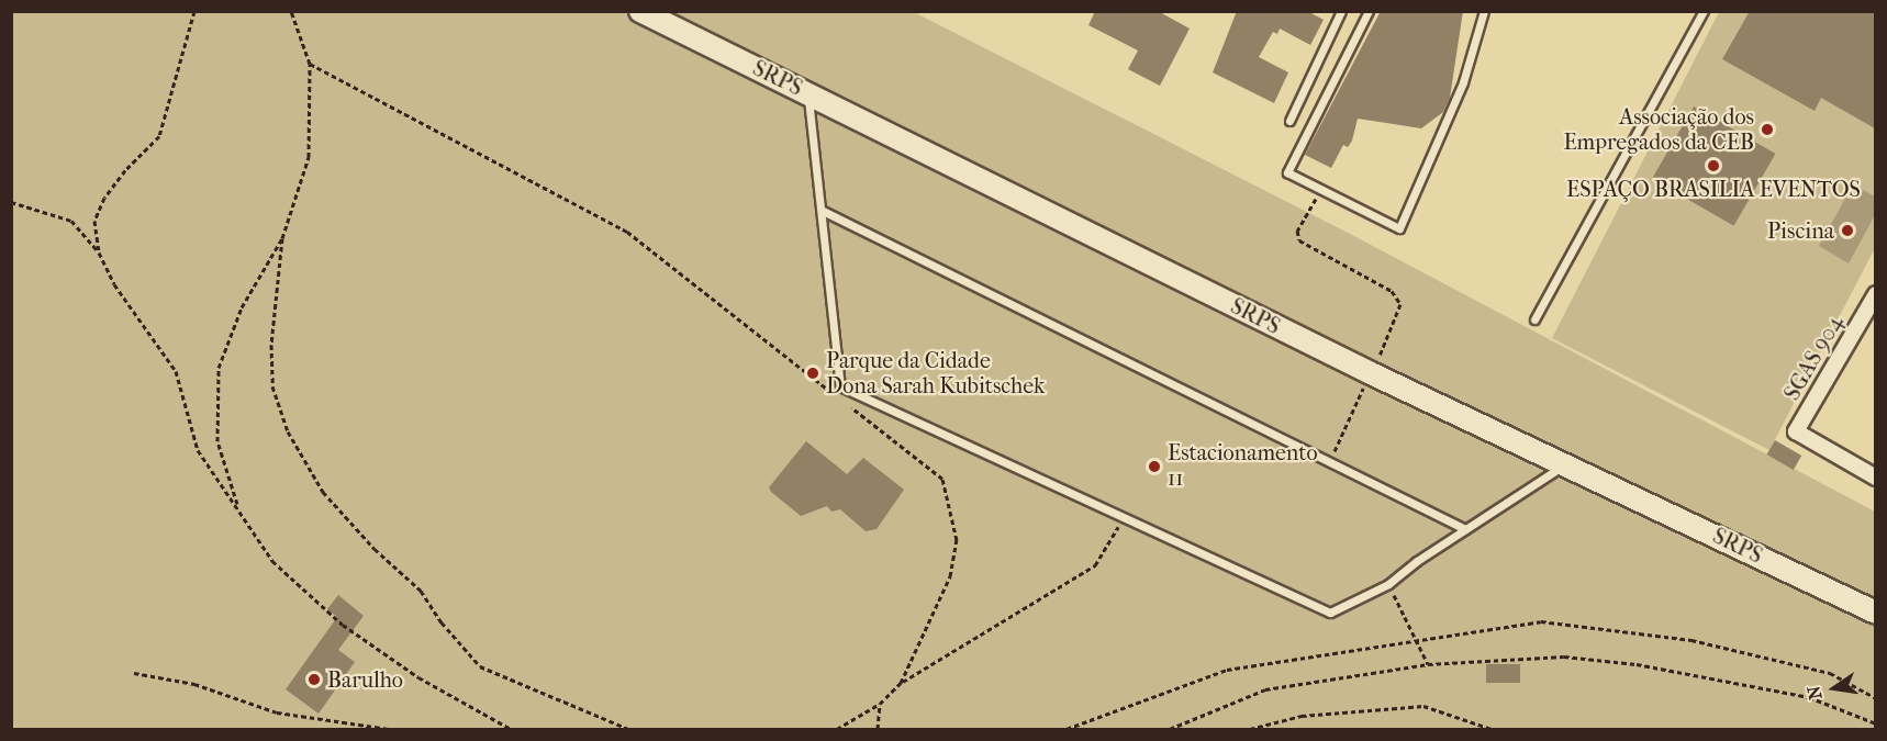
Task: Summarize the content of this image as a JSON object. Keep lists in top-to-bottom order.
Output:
{
  "streets": {
    "main road": ["SRPS"],
    "street": ["SGAS 904"]
  },
  "places": [
    "Associação dos Empregados da CEB",
    "ESPAÇO BRASILIA EVENTOS",
    "Piscina",
    "Parque da Cidade Dona Sarah Kubitschek",
    "Estacionamento 11",
    "Barulho"
  ],
  "north": "left"
}
